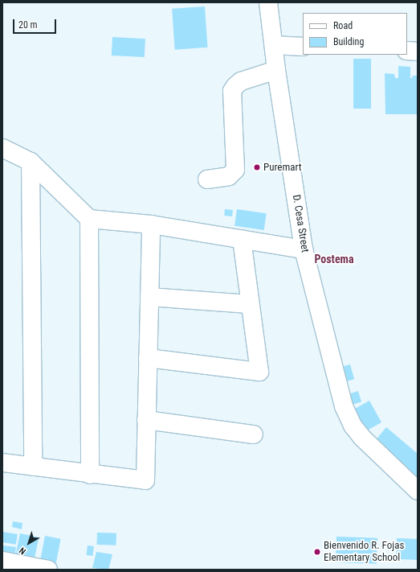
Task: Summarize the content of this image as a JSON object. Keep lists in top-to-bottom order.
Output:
{
  "streets": {
    "street": ["D. Cesa Street"]
  },
  "districts": ["Postema"],
  "places": ["Puremart", "Bienvenido R. Fojas Elementary School"],
  "legend": ["Road", "Building"],
  "scale_bar": "20 m",
  "north": "bottom left"
}
